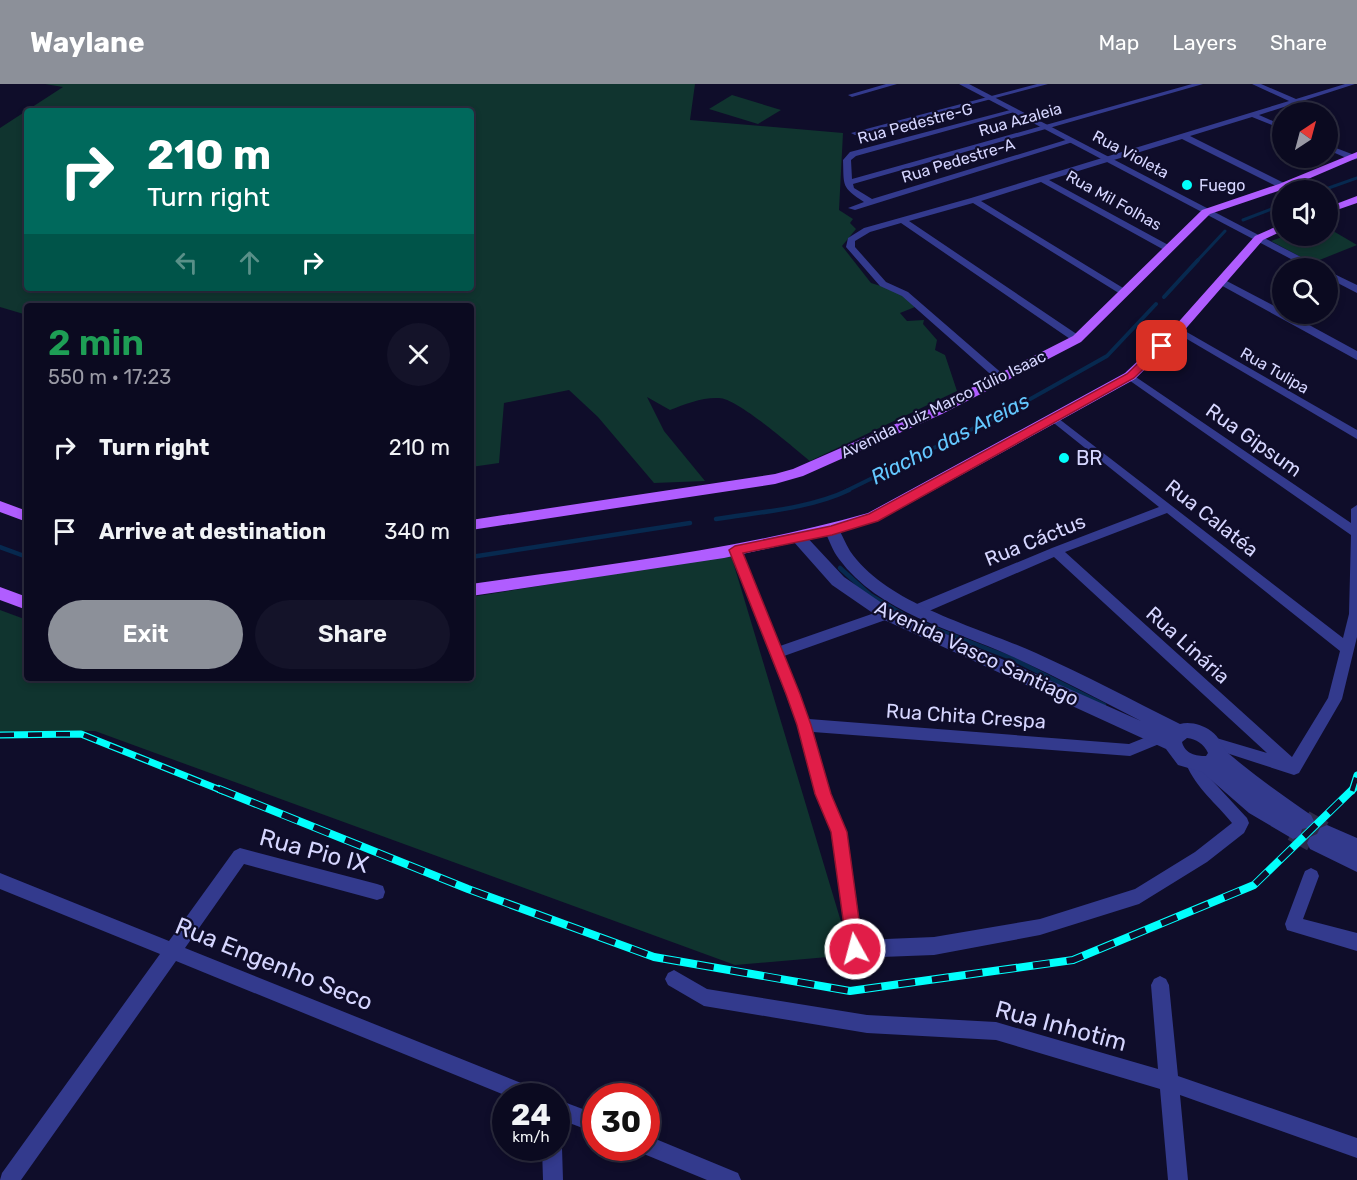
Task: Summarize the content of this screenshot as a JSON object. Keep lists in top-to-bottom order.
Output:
{
  "streets": {
    "main road": ["Avenida Juiz Marco Túlio Isaac"],
    "street": [
      "Rua Azaleia",
      "Rua Pedestre-G",
      "Rua Violeta",
      "Rua Pedestre-A",
      "Rua Mil Folhas",
      "Rua Tulipa",
      "Rua Gipsum",
      "Rua Calatéa",
      "Rua Cáctus",
      "Rua Linária",
      "Avenida Vasco Santiago",
      "Rua Chita Crespa",
      "Rua Pio IX",
      "Rua Engenho Seco",
      "Rua Inhotim"
    ]
  },
  "crossings": [
    ["Rua Azaleia", "Rua Pedestre-G"],
    ["Rua Azaleia", "Rua Violeta"],
    ["Rua Pedestre-G", "Rua Violeta"],
    ["Rua Violeta", "Rua Pedestre-A"],
    ["Rua Violeta", "Avenida Juiz Marco Túlio Isaac"],
    ["Rua Mil Folhas", "Avenida Juiz Marco Túlio Isaac"],
    ["Rua Calatéa", "Rua Cáctus"],
    ["Rua Cáctus", "Rua Linária"],
    ["Rua Cáctus", "Avenida Vasco Santiago"],
    ["Avenida Vasco Santiago", "Rua Chita Crespa"],
    ["Rua Pio IX", "Rua Engenho Seco"]
  ],
  "water": ["Riacho das Areias"],
  "places": ["Fuego", "BR"],
  "north": "top right",
  "page": {
    "header": "Waylane",
    "nav": ["Map", "Layers", "Share"],
    "turn": ["210 m", "Turn right"],
    "heading": ["2 min", "550 m · 17:23"],
    "list": [
      {
        "name": "Turn right",
        "value": "210 m"
      },
      {
        "name": "Arrive at destination",
        "value": "340 m"
      }
    ],
    "buttons": ["Exit", "Share"],
    "speed": "24 km/h",
    "limit": "30"
  }
}
